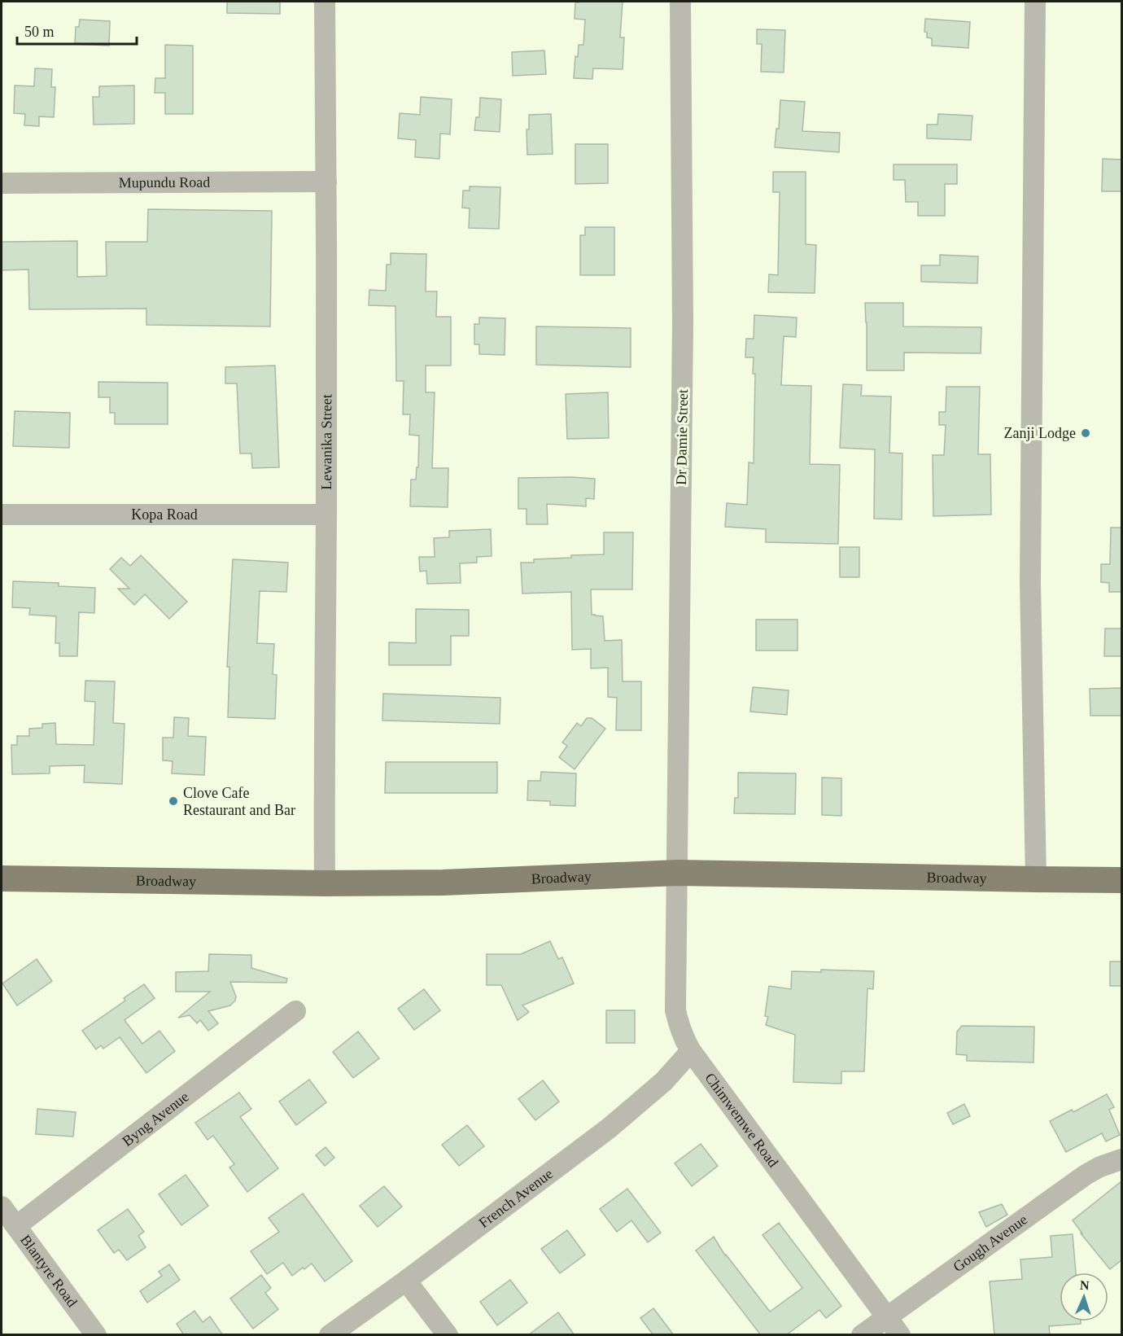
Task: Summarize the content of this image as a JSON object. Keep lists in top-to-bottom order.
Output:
{
  "streets": {
    "main road": ["Broadway"],
    "street": [
      "Mupundu Road",
      "Dr Damie Street",
      "Lewanika Street",
      "Kopa Road",
      "Byng Avenue",
      "Chimwemwe Road",
      "French Avenue",
      "Gough Avenue",
      "Blantyre Road"
    ]
  },
  "crossings": [
    ["Mupundu Road", "Lewanika Street"],
    ["Dr Damie Street", "Broadway"],
    ["Dr Damie Street", "Chimwemwe Road"],
    ["Lewanika Street", "Kopa Road"],
    ["Lewanika Street", "Broadway"],
    ["Broadway", "Chimwemwe Road"],
    ["Byng Avenue", "Blantyre Road"],
    ["Chimwemwe Road", "French Avenue"],
    ["Chimwemwe Road", "Gough Avenue"]
  ],
  "places": ["Zanji Lodge", "Clove Cafe Restaurant and Bar"],
  "scale_bar": "50 m",
  "north": "top"
}
